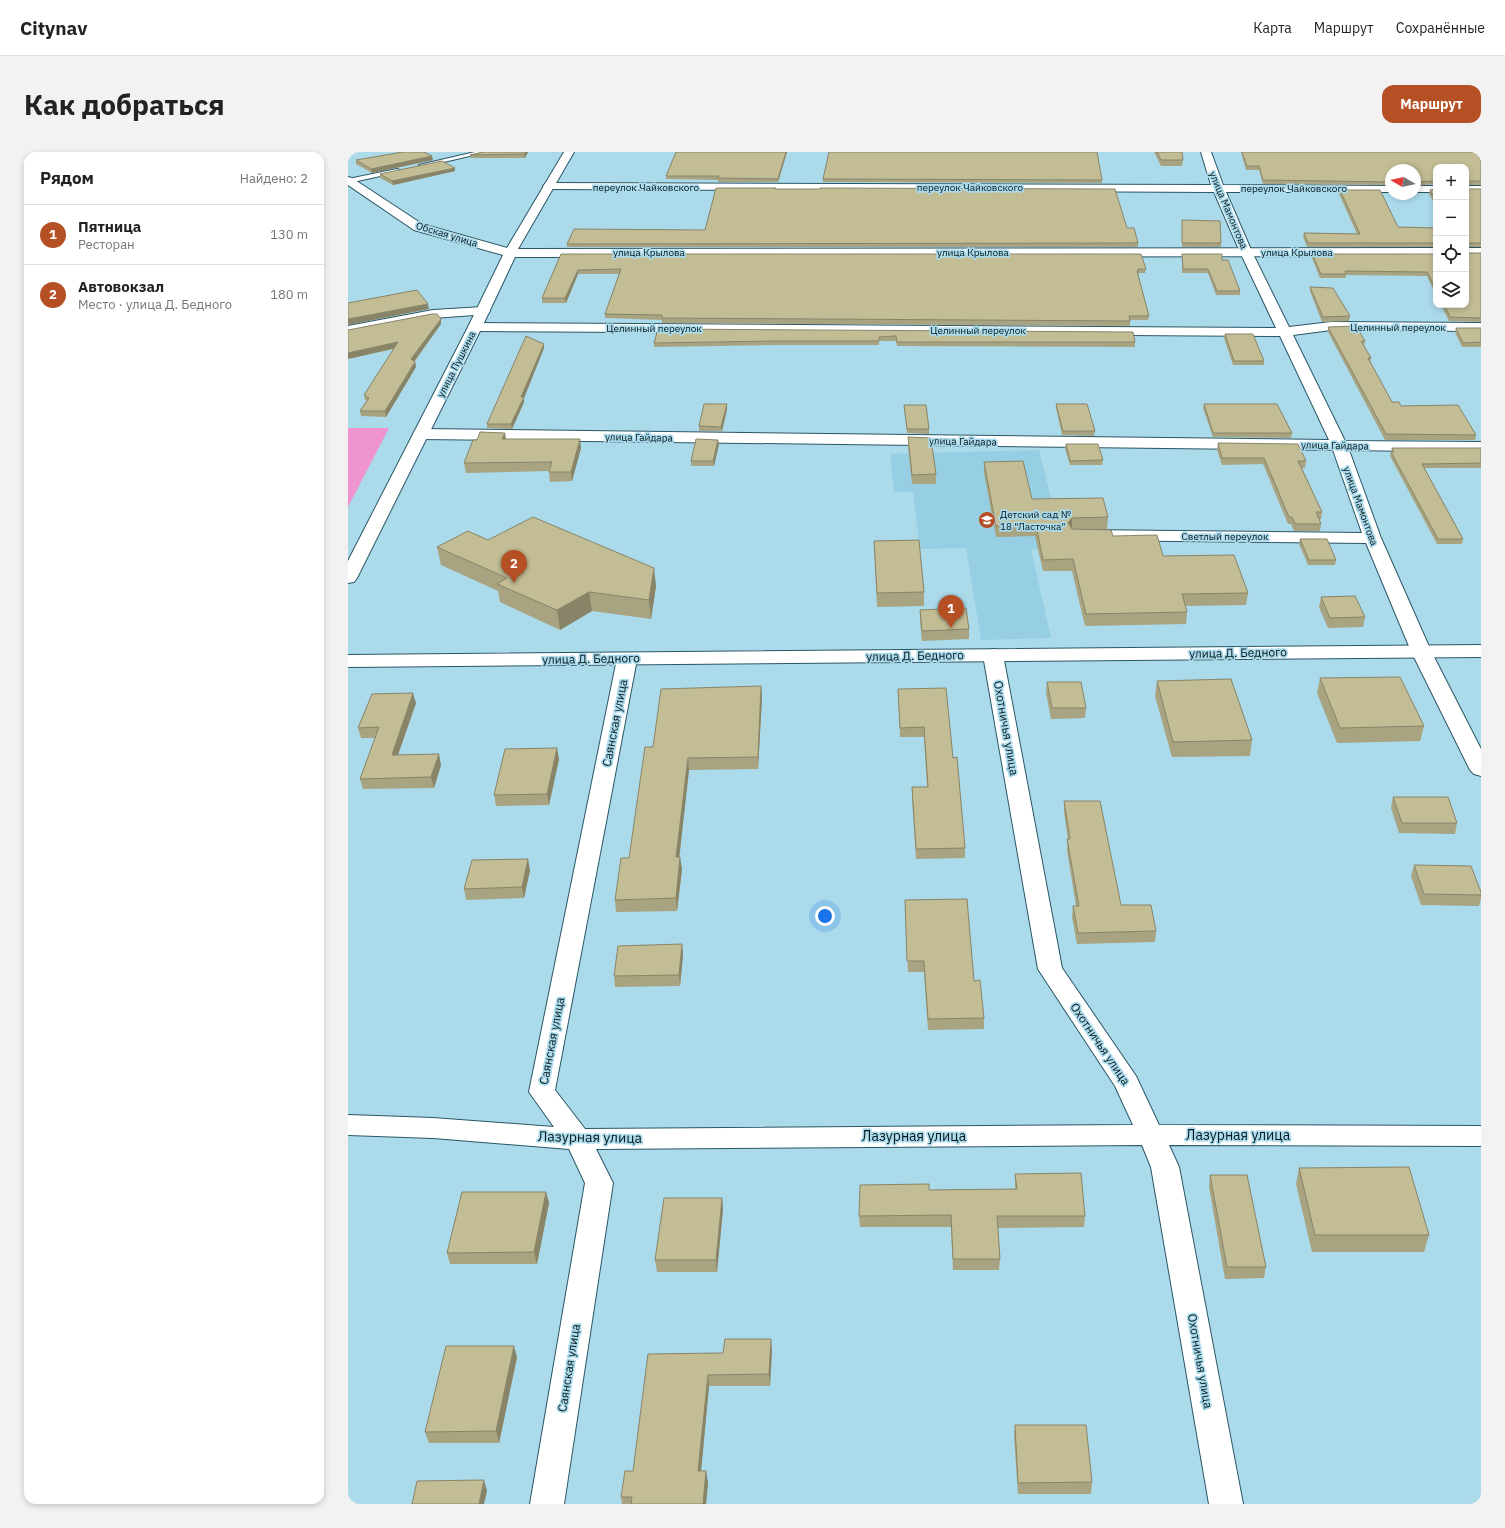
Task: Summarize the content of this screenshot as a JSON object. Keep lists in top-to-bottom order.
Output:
{
  "streets": {
    "street": [
      "переулок Чайковского",
      "улица Мамонтова",
      "Обская улица",
      "улица Крылова",
      "Целинный переулок",
      "улица Пушкина",
      "улица Гайдара",
      "Светлый переулок",
      "улица Д. Бедного",
      "Саянская улица",
      "Охотничья улица",
      "Лазурная улица"
    ]
  },
  "crossings": [
    ["переулок Чайковского", "улица Мамонтова"],
    ["переулок Чайковского", "улица Пушкина"],
    ["улица Мамонтова", "улица Крылова"],
    ["улица Мамонтова", "Целинный переулок"],
    ["улица Мамонтова", "улица Гайдара"],
    ["улица Мамонтова", "Светлый переулок"],
    ["улица Мамонтова", "улица Д. Бедного"],
    ["Обская улица", "улица Крылова"],
    ["Обская улица", "улица Пушкина"],
    ["улица Крылова", "улица Пушкина"],
    ["Целинный переулок", "улица Пушкина"],
    ["улица Пушкина", "улица Гайдара"],
    ["улица Д. Бедного", "Саянская улица"],
    ["улица Д. Бедного", "Охотничья улица"],
    ["Саянская улица", "Лазурная улица"],
    ["Охотничья улица", "Лазурная улица"]
  ],
  "places": {
    "school or university": ["Детский сад № 18 \"Ласточка\""]
  },
  "north": "left",
  "page": {
    "header": "Citynav",
    "nav": ["Карта", "Маршрут", "Сохранённые"],
    "buttons": "Маршрут",
    "title": "Как добраться",
    "heading": ["Рядом", "Найдено: 2"],
    "map_buttons": ["+", "−"],
    "list": [
      {
        "mark": "1",
        "name": "Пятница",
        "note": "Ресторан",
        "value": "130 m"
      },
      {
        "mark": "2",
        "name": "Автовокзал",
        "note": "Место · улица Д. Бедного",
        "value": "180 m"
      }
    ],
    "pins": ["2", "1"]
  }
}
